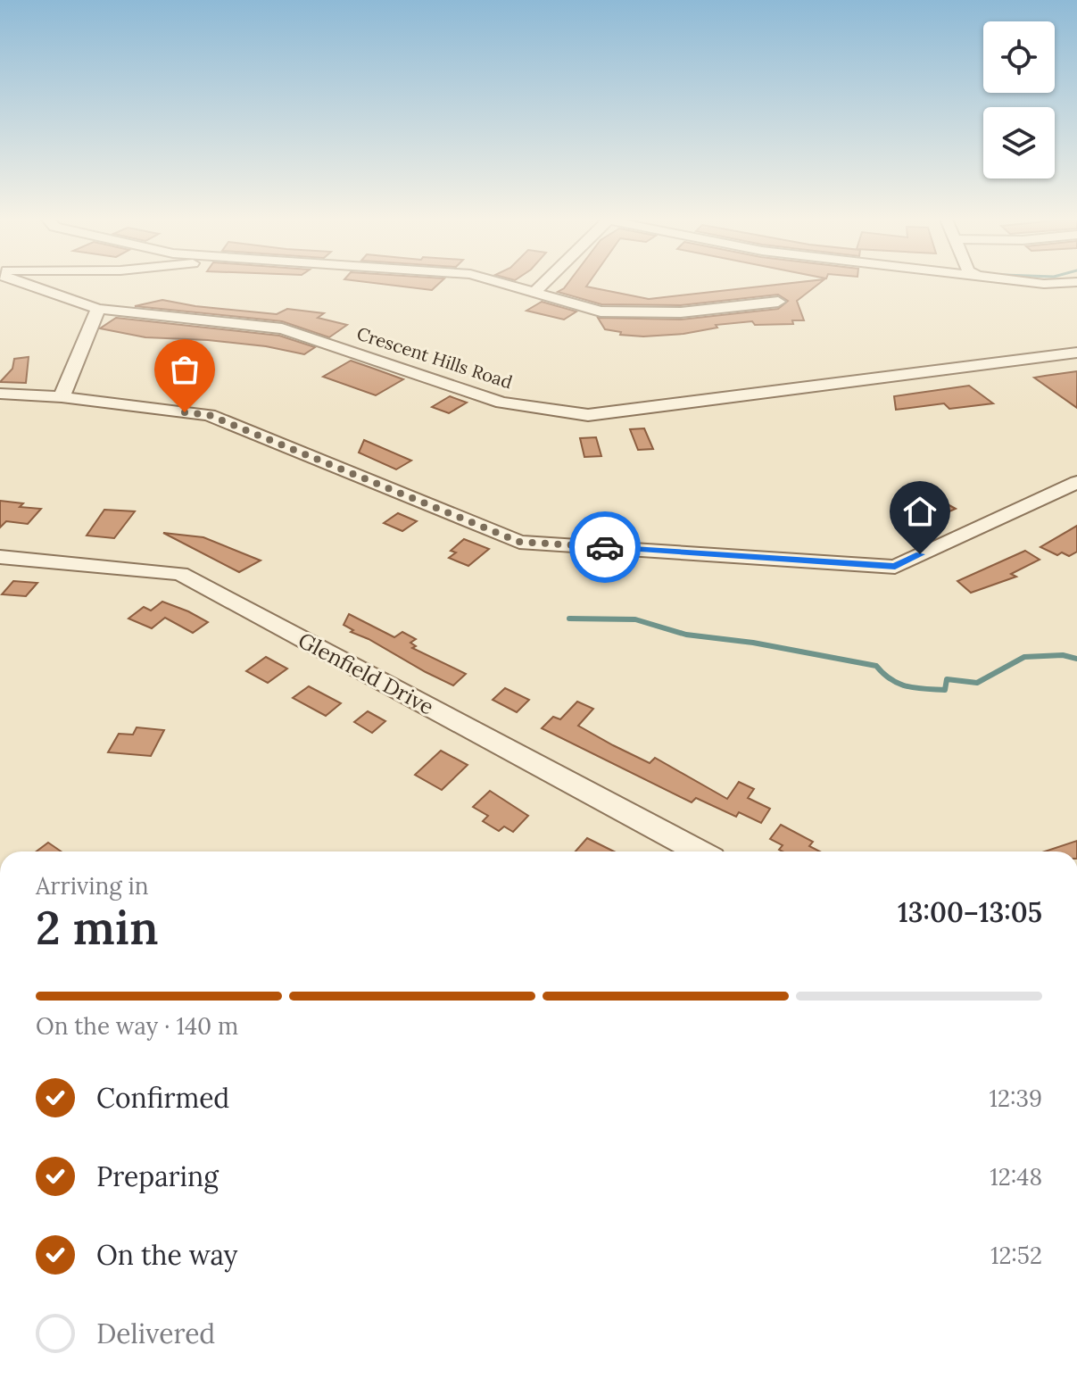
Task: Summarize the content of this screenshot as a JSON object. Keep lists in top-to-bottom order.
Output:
{
  "streets": {
    "street": ["Crescent Hills Road", "Glenfield Drive"]
  },
  "page": {
    "heading": ["2 min", "Arriving in", "13:00–13:05"],
    "bar": "On the way · 140 m",
    "list": [
      ["Confirmed", "12:39"],
      ["Preparing", "12:48"],
      ["On the way", "12:52"],
      "Delivered"
    ]
  }
}
